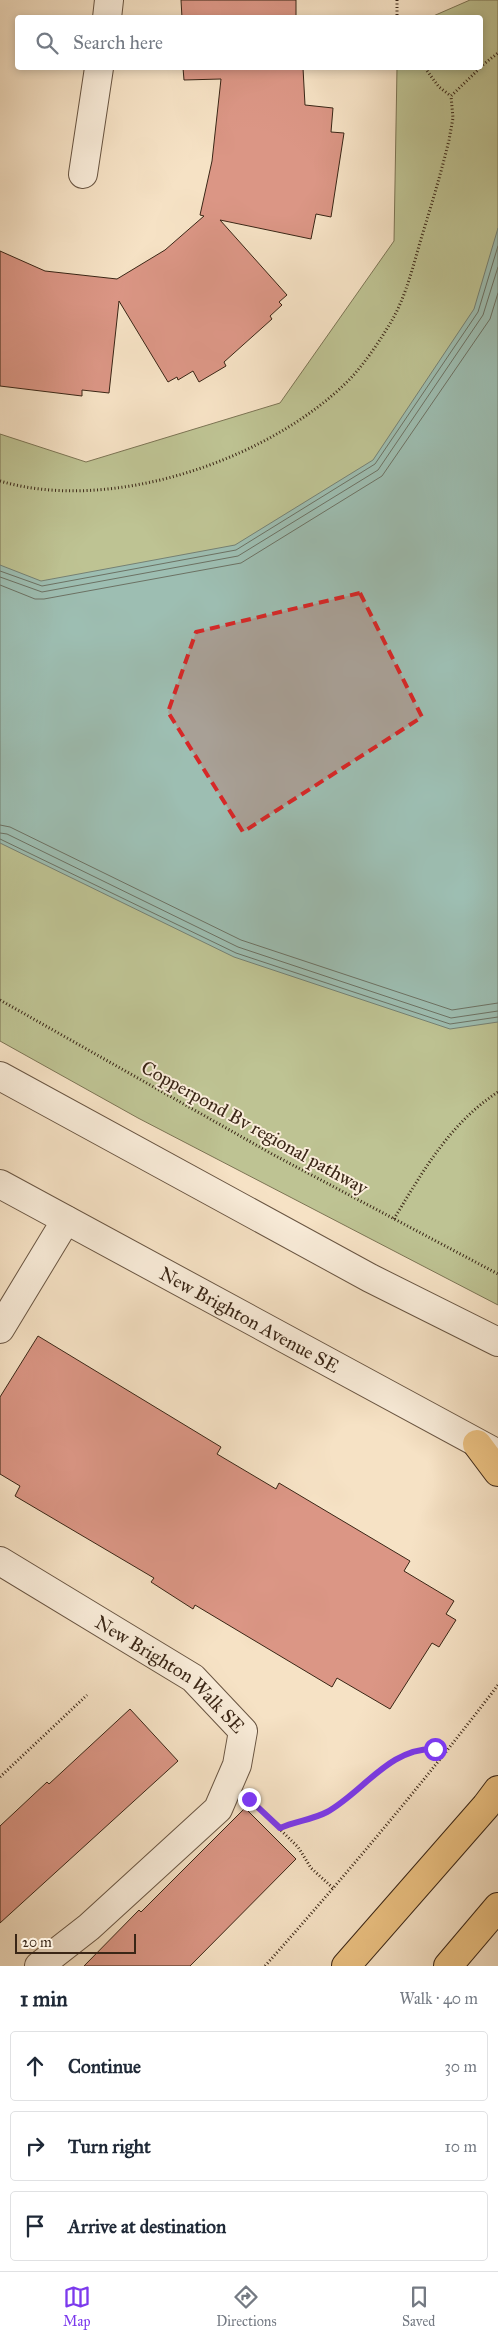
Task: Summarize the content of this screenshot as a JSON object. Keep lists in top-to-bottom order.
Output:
{
  "streets": {
    "street": ["New Brighton Avenue SE", "New Brighton Walk SE"],
    "path": ["Copperpond Bv regional pathway"]
  },
  "scale_bar": "20 m",
  "page": {
    "search": "Search here",
    "scale": "20 m",
    "heading": ["1 min", "Walk · 40 m"],
    "list": [
      ["Continue", "30 m"],
      ["Turn right", "10 m"],
      "Arrive at destination"
    ],
    "nav": ["Map", "Directions", "Saved"]
  }
}
